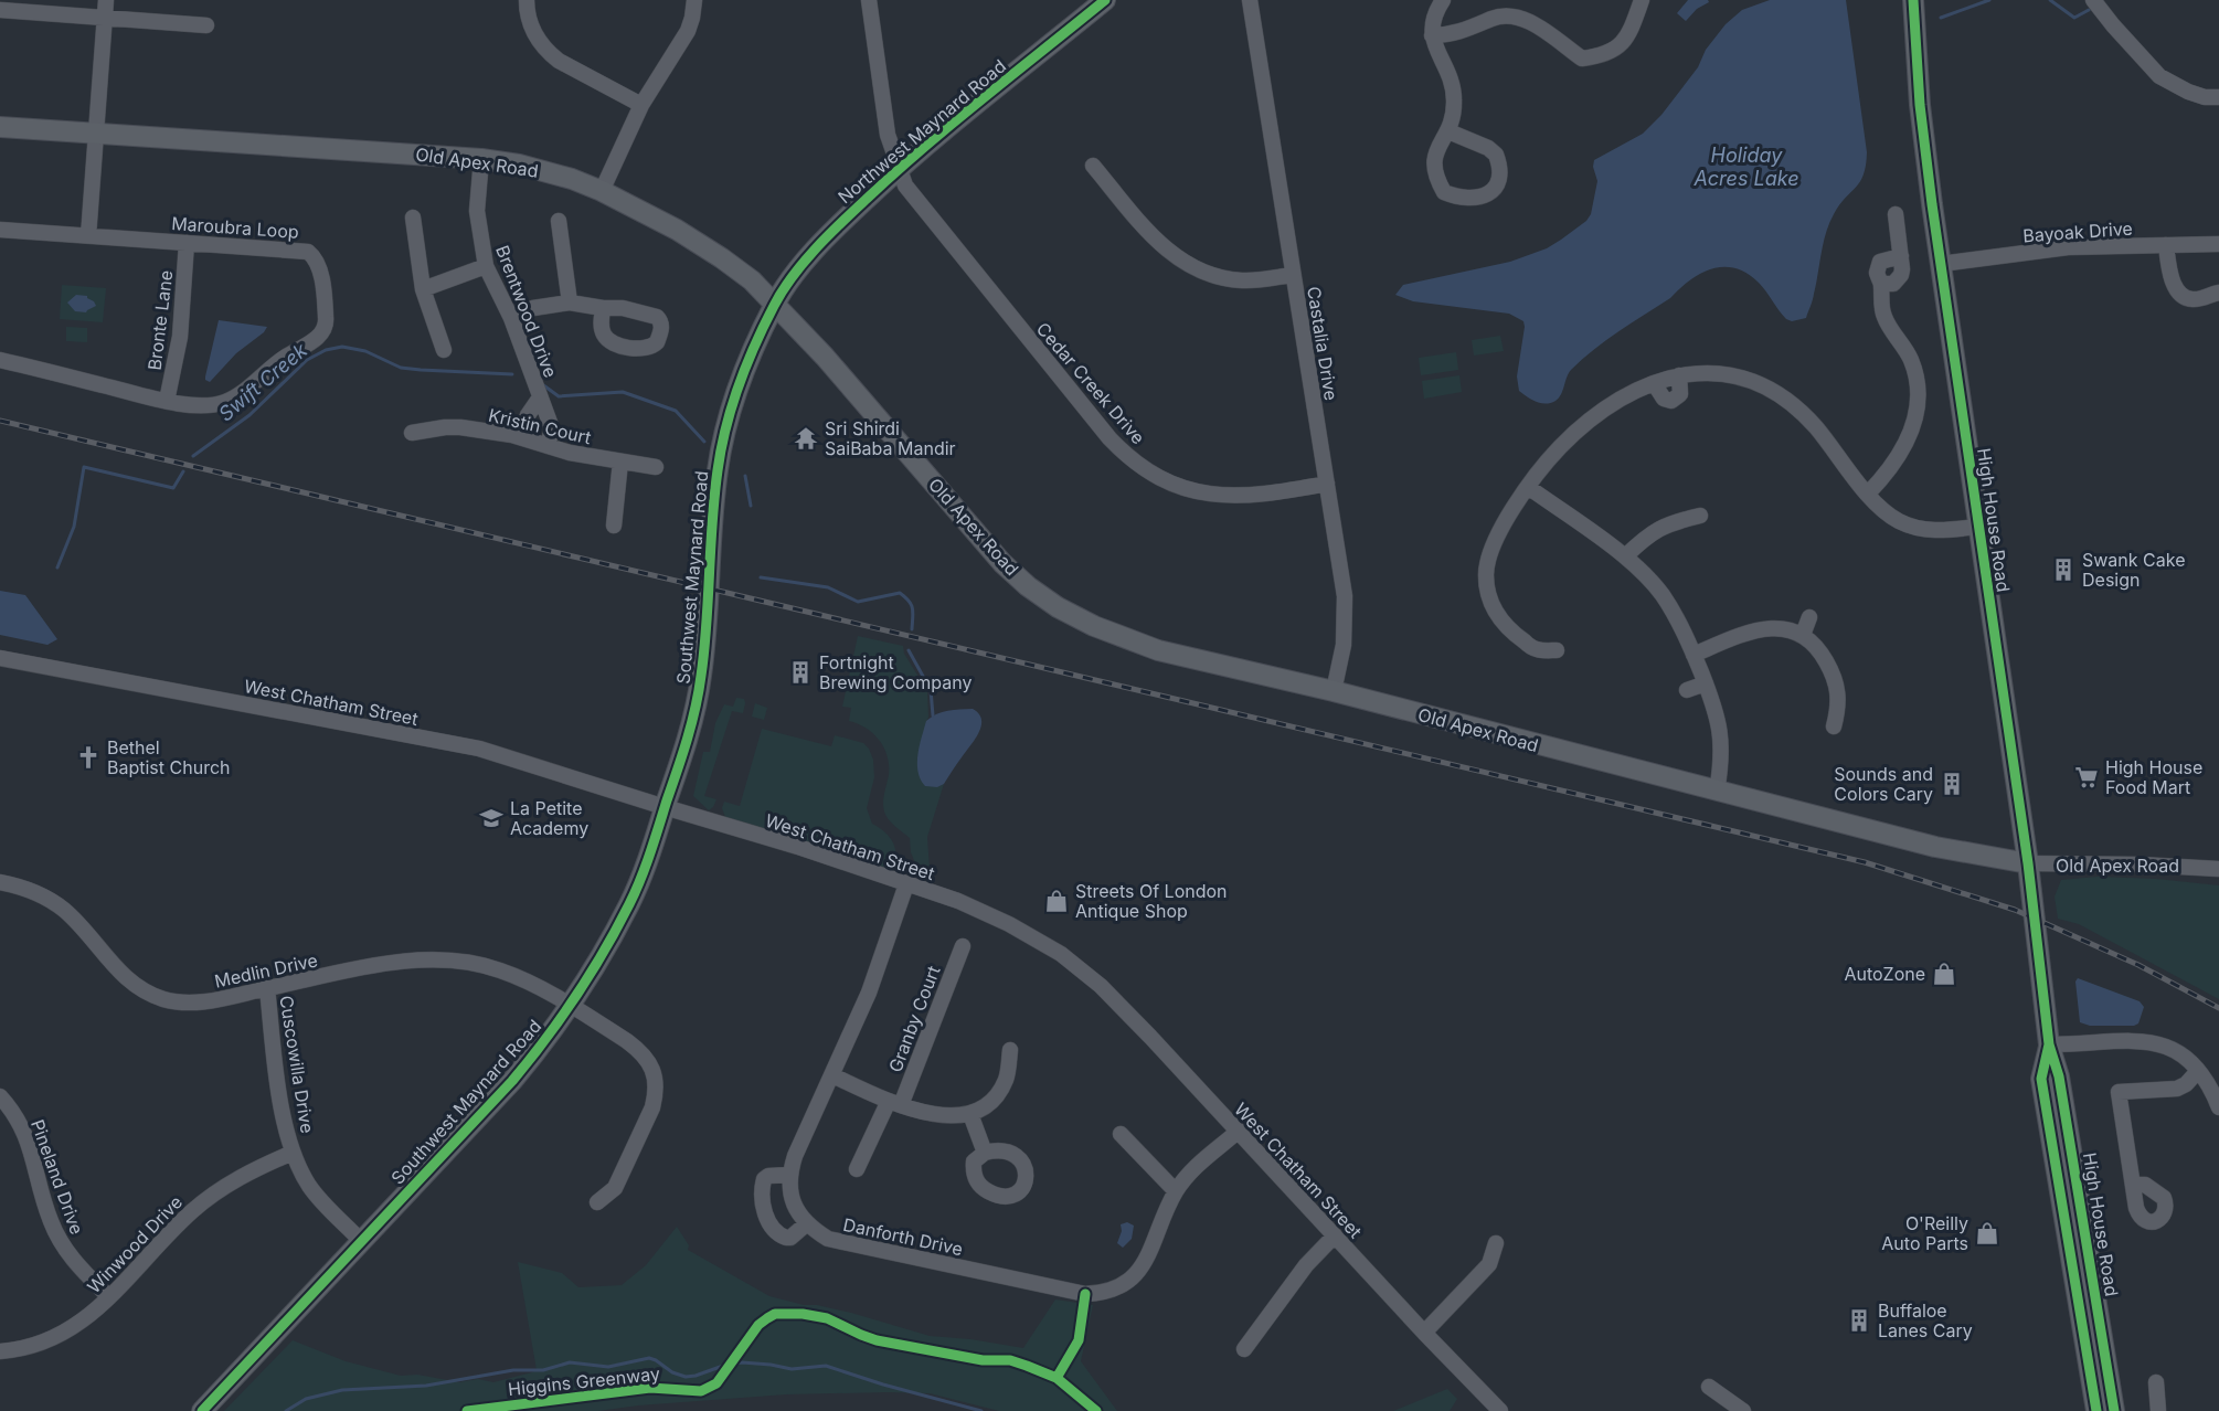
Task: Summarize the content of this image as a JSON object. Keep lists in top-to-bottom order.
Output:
{
  "streets": {
    "main road": [
      "Northwest Maynard Road",
      "Old Apex Road",
      "High House Road",
      "Southwest Maynard Road"
    ],
    "street": [
      "Maroubra Loop",
      "Bayoak Drive",
      "Brentwood Drive",
      "Bronte Lane",
      "Castalia Drive",
      "Cedar Creek Drive",
      "Kristin Court",
      "West Chatham Street",
      "Medlin Drive",
      "Granby Court",
      "Cuscowilla Drive",
      "Pineland Drive",
      "Danforth Drive",
      "Winwood Drive"
    ],
    "cycle path": ["Higgins Greenway"]
  },
  "crossings": [
    ["Northwest Maynard Road", "Old Apex Road"],
    ["Northwest Maynard Road", "Cedar Creek Drive"],
    ["Northwest Maynard Road", "Southwest Maynard Road"],
    ["Old Apex Road", "Brentwood Drive"],
    ["Old Apex Road", "Castalia Drive"],
    ["Old Apex Road", "High House Road"],
    ["Old Apex Road", "Southwest Maynard Road"],
    ["Maroubra Loop", "Bronte Lane"],
    ["Bayoak Drive", "High House Road"],
    ["Brentwood Drive", "Kristin Court"],
    ["Castalia Drive", "Cedar Creek Drive"],
    ["Southwest Maynard Road", "West Chatham Street"],
    ["Southwest Maynard Road", "Medlin Drive"],
    ["Southwest Maynard Road", "Cuscowilla Drive"],
    ["West Chatham Street", "Danforth Drive"],
    ["Medlin Drive", "Cuscowilla Drive"],
    ["Cuscowilla Drive", "Winwood Drive"],
    ["Pineland Drive", "Winwood Drive"]
  ],
  "water": ["Holiday Acres Lake", "Swift Creek"],
  "places": {
    "temple": ["Sri Shirdi SaiBaba Mandir"],
    "building": [
      "Swank Cake Design",
      "Fortnight Brewing Company",
      "Sounds and Colors Cary",
      "Buffaloe Lanes Cary"
    ],
    "church": ["Bethel Baptist Church"],
    "supermarket": ["High House Food Mart"],
    "school or university": ["La Petite Academy"],
    "shop": ["Streets Of London Antique Shop", "AutoZone", "O'Reilly Auto Parts"]
  }
}
